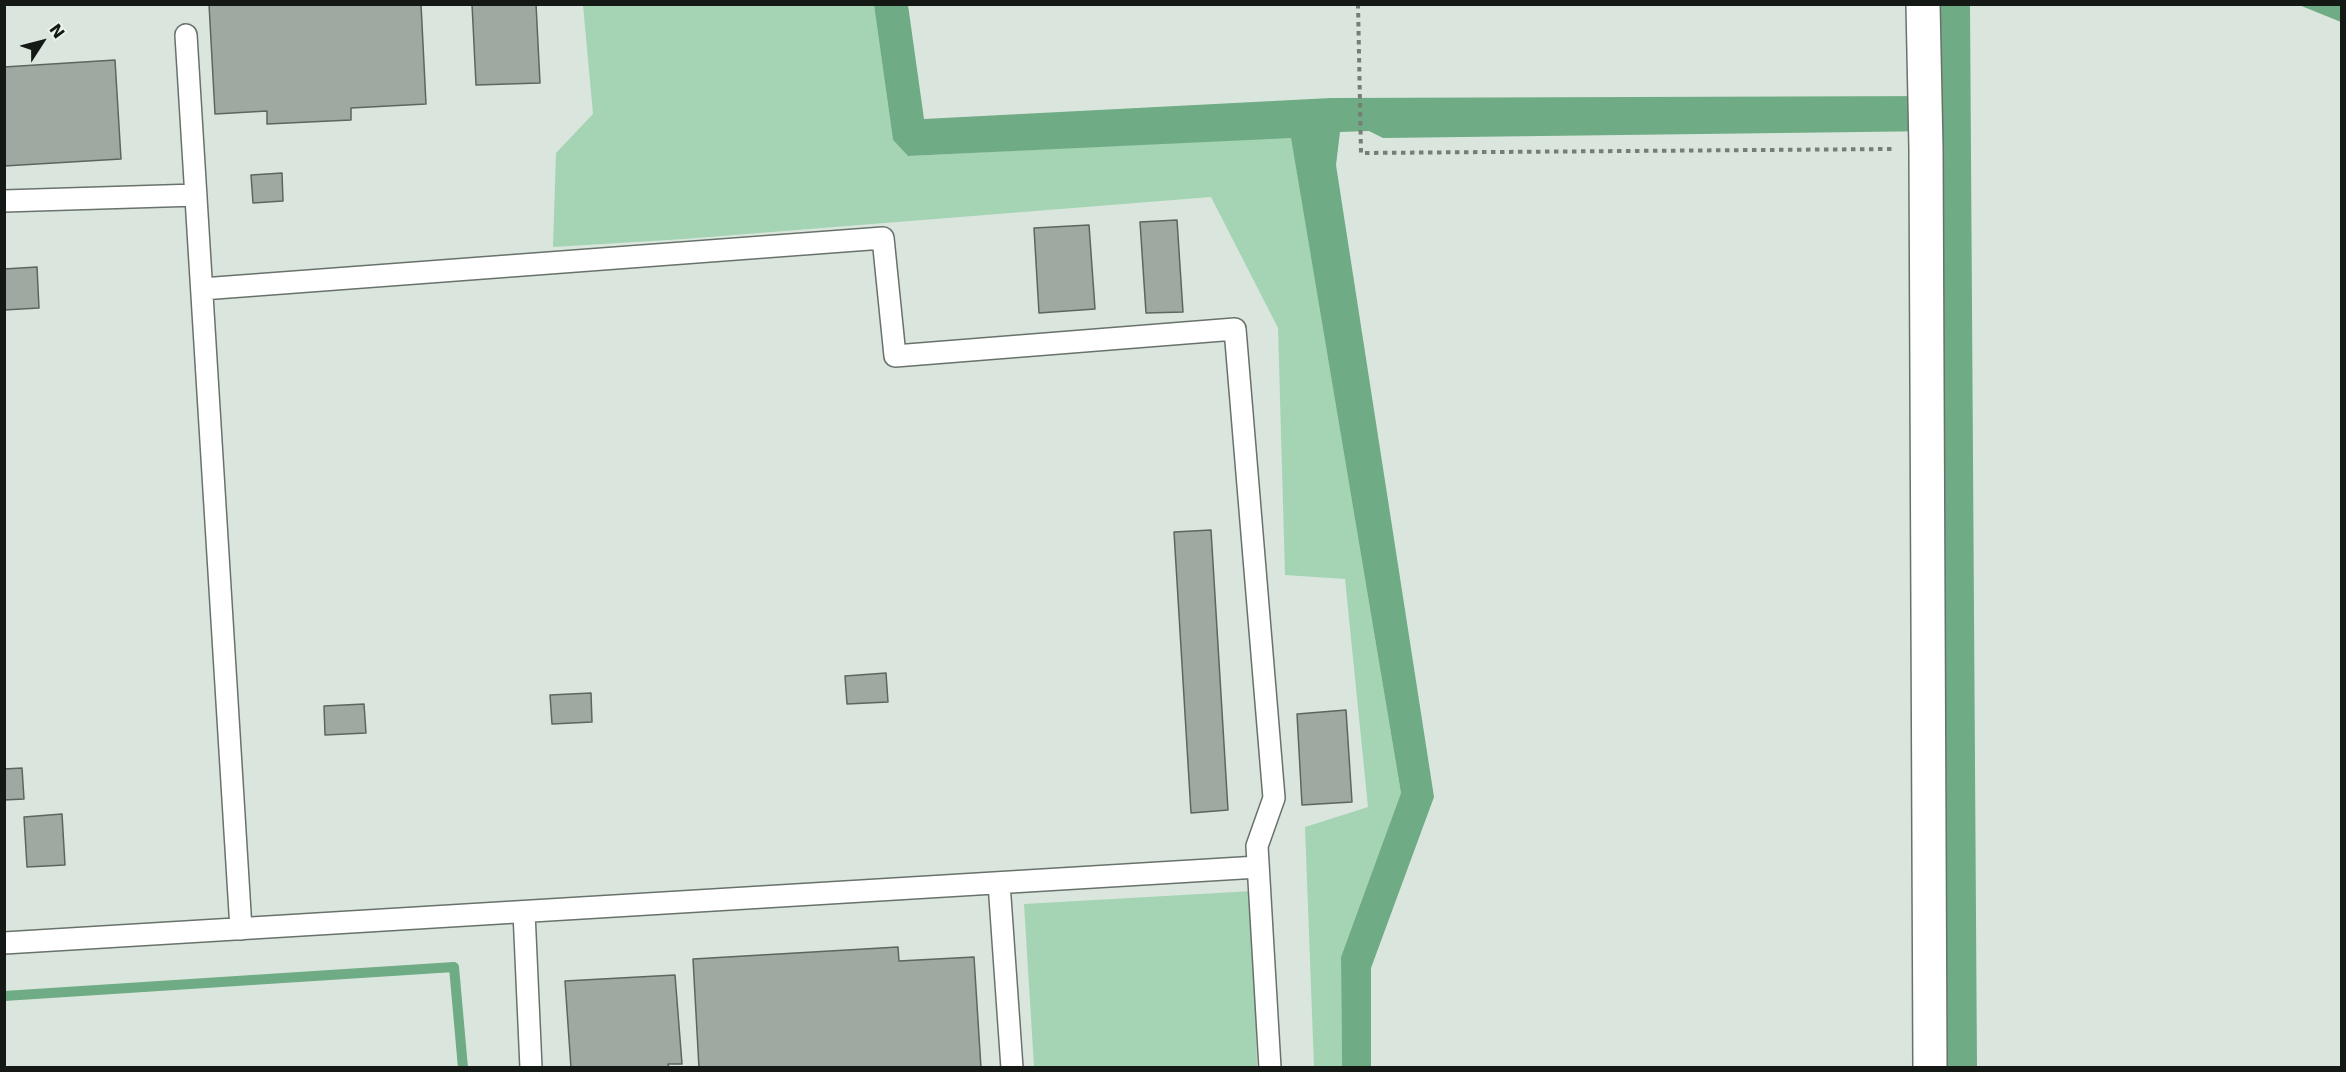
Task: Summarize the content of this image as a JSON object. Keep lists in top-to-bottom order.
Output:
{
  "north": "top right"
}
